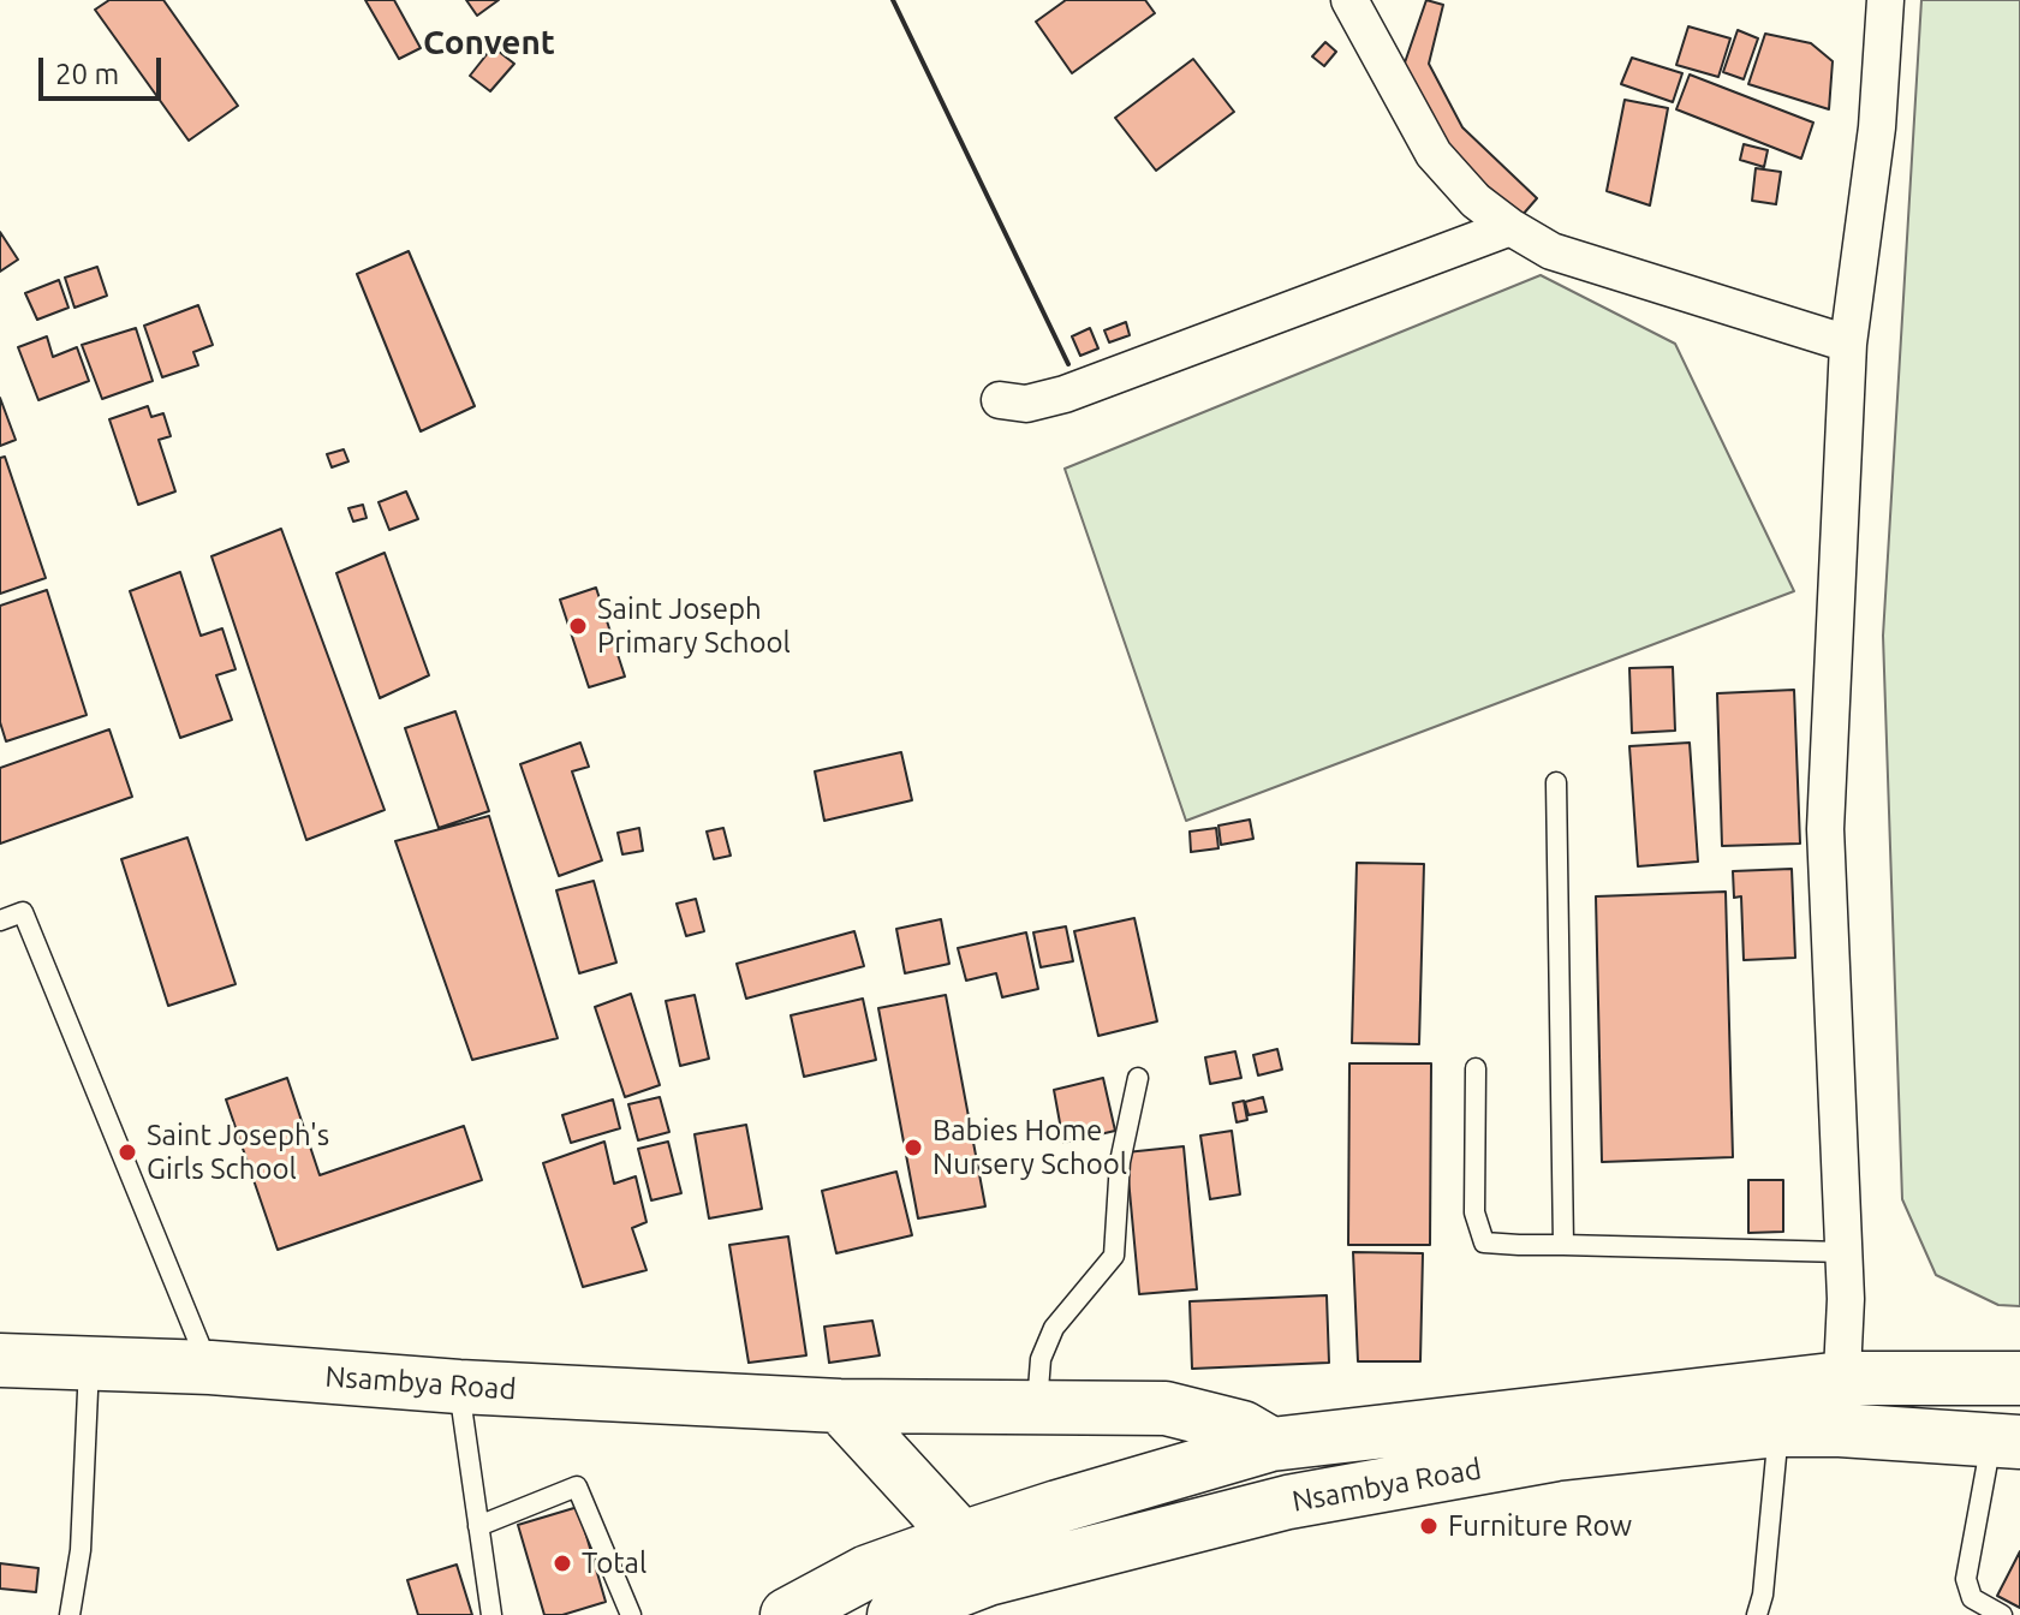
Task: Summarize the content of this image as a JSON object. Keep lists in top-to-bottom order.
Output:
{
  "streets": {
    "main road": ["Nsambya Road"]
  },
  "districts": ["Convent"],
  "places": [
    "Saint Joseph Primary School",
    "Babies Home Nursery School",
    "Saint Joseph's Girls School",
    "Furniture Row",
    "Total"
  ],
  "scale_bar": "20 m"
}
